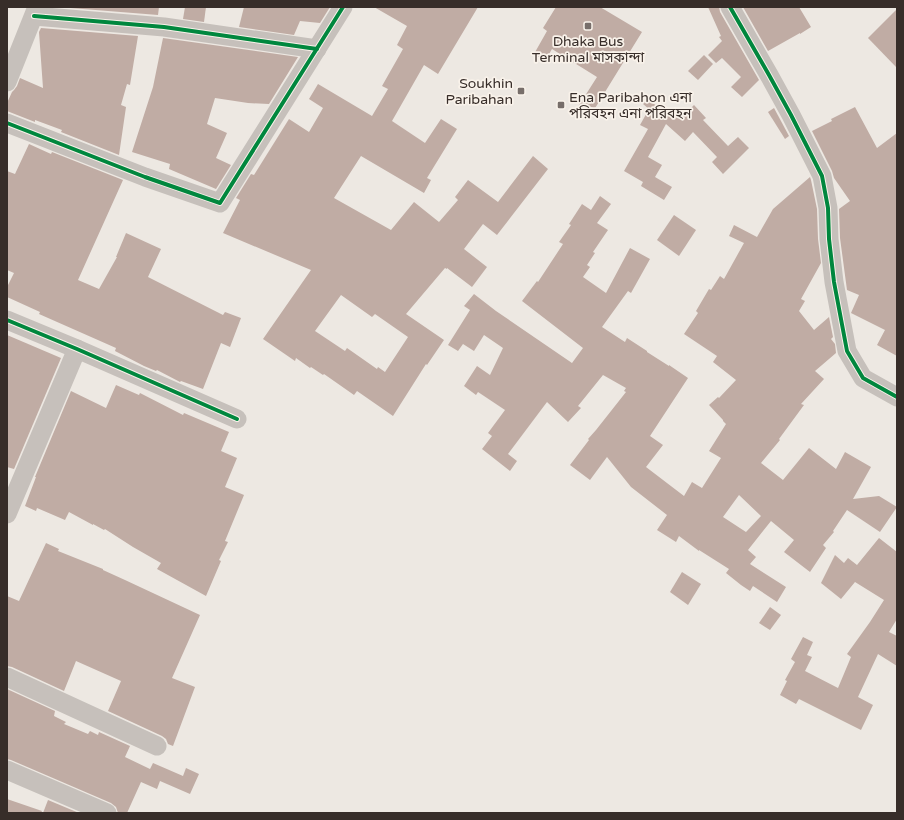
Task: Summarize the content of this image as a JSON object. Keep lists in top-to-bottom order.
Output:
{
  "places": {
    "transit": ["Dhaka Bus Terminal মাসকান্দা", "Soukhin Paribahan", "Ena Paribahon এনা পরিবহন এনা পরিবহন"]
  }
}
